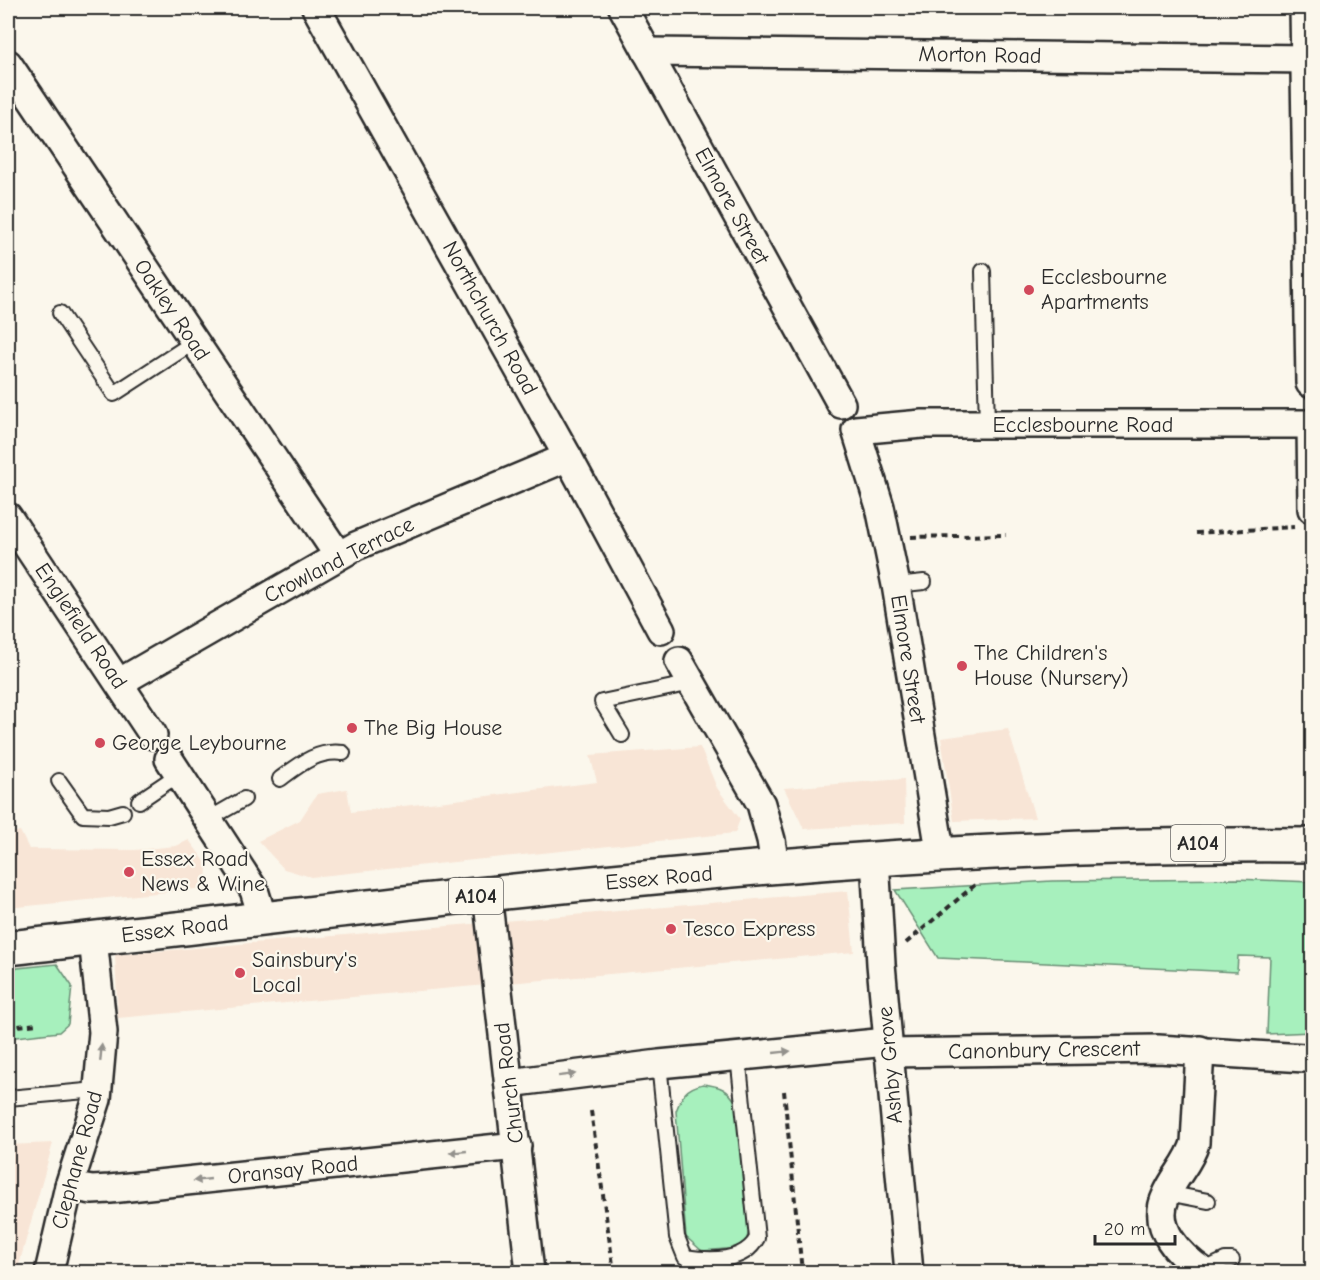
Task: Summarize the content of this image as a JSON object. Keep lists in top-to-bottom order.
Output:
{
  "streets": {
    "main road": ["A104", "Essex Road"],
    "street": [
      "Morton Road",
      "Elmore Street",
      "Oakley Road",
      "Northchurch Road",
      "Ecclesbourne Road",
      "Crowland Terrace",
      "Englefield Road",
      "Canonbury Crescent",
      "Ashby Grove",
      "Church Road",
      "Clephane Road",
      "Oransay Road"
    ]
  },
  "crossings": [
    ["Morton Road", "Elmore Street"],
    ["Elmore Street", "Ecclesbourne Road"],
    ["Elmore Street", "Essex Road"],
    ["Oakley Road", "Crowland Terrace"],
    ["Northchurch Road", "Crowland Terrace"],
    ["Crowland Terrace", "Englefield Road"],
    ["Essex Road", "Ashby Grove"],
    ["Essex Road", "Church Road"],
    ["Essex Road", "Clephane Road"],
    ["Canonbury Crescent", "Ashby Grove"],
    ["Canonbury Crescent", "Church Road"],
    ["Church Road", "Oransay Road"],
    ["Clephane Road", "Oransay Road"]
  ],
  "one_way": ["Canonbury Crescent", "Clephane Road", "Oransay Road"],
  "places": [
    "Ecclesbourne Apartments",
    "The Children's House (Nursery)",
    "The Big House",
    "George Leybourne",
    "Essex Road News & Wine",
    "Tesco Express",
    "Sainsbury's Local"
  ],
  "scale_bar": "20 m"
}
